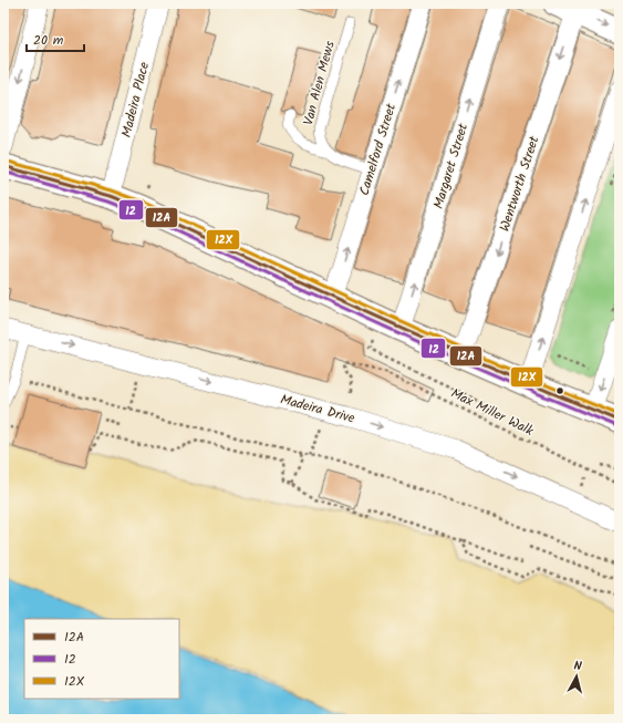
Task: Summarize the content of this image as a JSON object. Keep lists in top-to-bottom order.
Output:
{
  "streets": {
    "street": [
      "Madeira Place",
      "Camelford Street",
      "Margaret Street",
      "Wentworth Street",
      "Madeira Drive"
    ],
    "lane": ["Van Alen Mews"],
    "path": ["Max Miller Walk"]
  },
  "crossings": [
    ["Van Alen Mews", "Camelford Street"]
  ],
  "one_way": ["Camelford Street", "Madeira Drive"],
  "lines": ["transit line 12X", "transit line 12A", "transit line 12"],
  "legend": ["12A", "12", "12X"],
  "scale_bar": "20 m",
  "north": "top"
}
